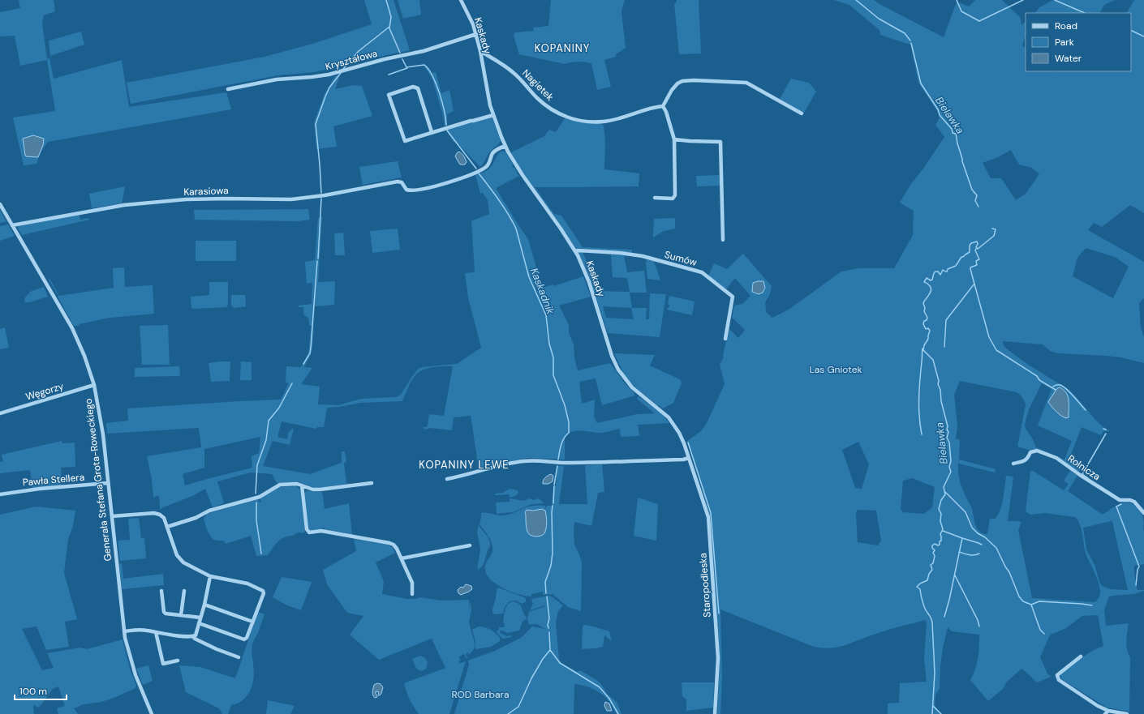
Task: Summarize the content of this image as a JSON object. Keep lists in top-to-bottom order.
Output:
{
  "streets": {
    "street": [
      "Kaskady",
      "Kryształowa",
      "Nagietek",
      "Karasiowa",
      "Sumów",
      "Węgorzy",
      "Rolnicza",
      "Pawła Stellera",
      "Generała Stefana Grota-Roweckiego",
      "Staropodleska"
    ]
  },
  "crossings": [
    ["Kaskady", "Kryształowa"],
    ["Kaskady", "Nagietek"],
    ["Kaskady", "Karasiowa"],
    ["Kaskady", "Sumów"],
    ["Kaskady", "Staropodleska"],
    ["Karasiowa", "Generała Stefana Grota-Roweckiego"],
    ["Węgorzy", "Generała Stefana Grota-Roweckiego"],
    ["Pawła Stellera", "Generała Stefana Grota-Roweckiego"]
  ],
  "districts": ["KOPANINY", "KOPANINY LEWE"],
  "water": ["Bielawka", "Kaskadnik"],
  "parks": ["Las Gniotek", "ROD Barbara"],
  "legend": ["Road", "Park", "Water"],
  "scale_bar": "100 m"
}
